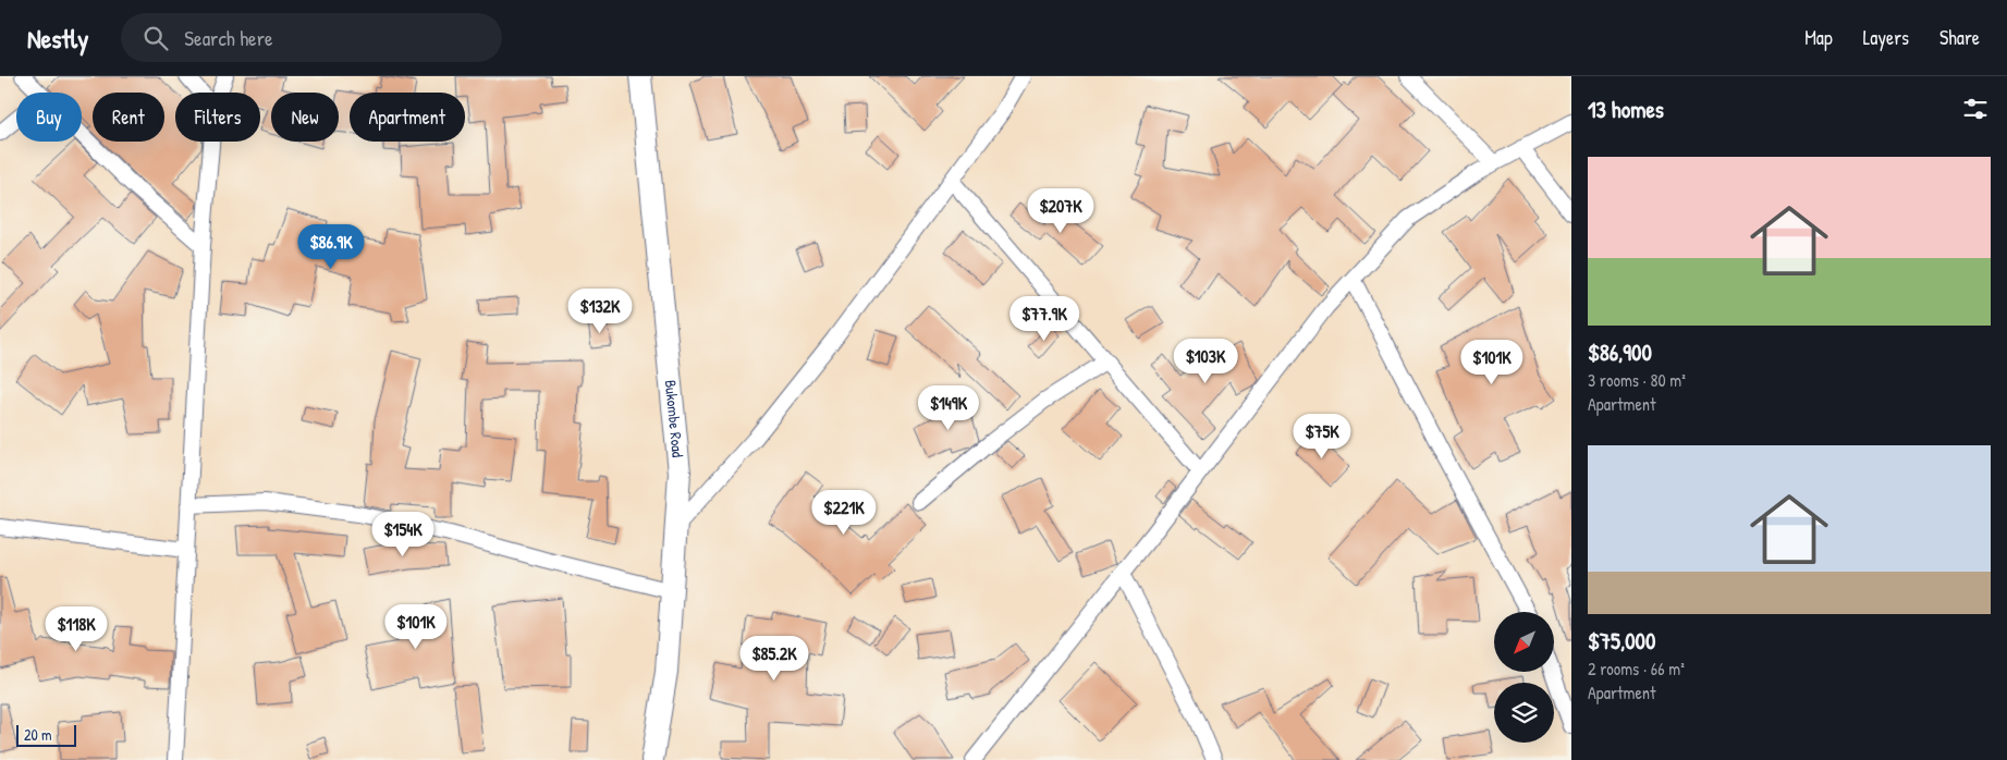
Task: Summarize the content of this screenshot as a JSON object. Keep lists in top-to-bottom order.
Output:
{
  "streets": {
    "main road": ["Bukombe Road"]
  },
  "scale_bar": "20 m",
  "north": "bottom left",
  "page": {
    "header": "Nestly",
    "search": "Search here",
    "nav": ["Map", "Layers", "Share"],
    "heading": "13 homes",
    "chip": [
      "Buy",
      "Rent",
      "Filters",
      "New",
      "Apartment"
    ],
    "list": [
      {
        "name": "$86,900",
        "note": "3 rooms · 80 m² · Apartment"
      },
      {
        "name": "$75,000",
        "note": "2 rooms · 66 m² · Apartment"
      }
    ],
    "price": [
      "$207K",
      "$86.9K",
      "$132K",
      "$77.9K",
      "$103K",
      "$101K",
      "$149K",
      "$75K",
      "$221K",
      "$154K",
      "$101K",
      "$118K",
      "$85.2K"
    ],
    "scale": "20 m"
  }
}
